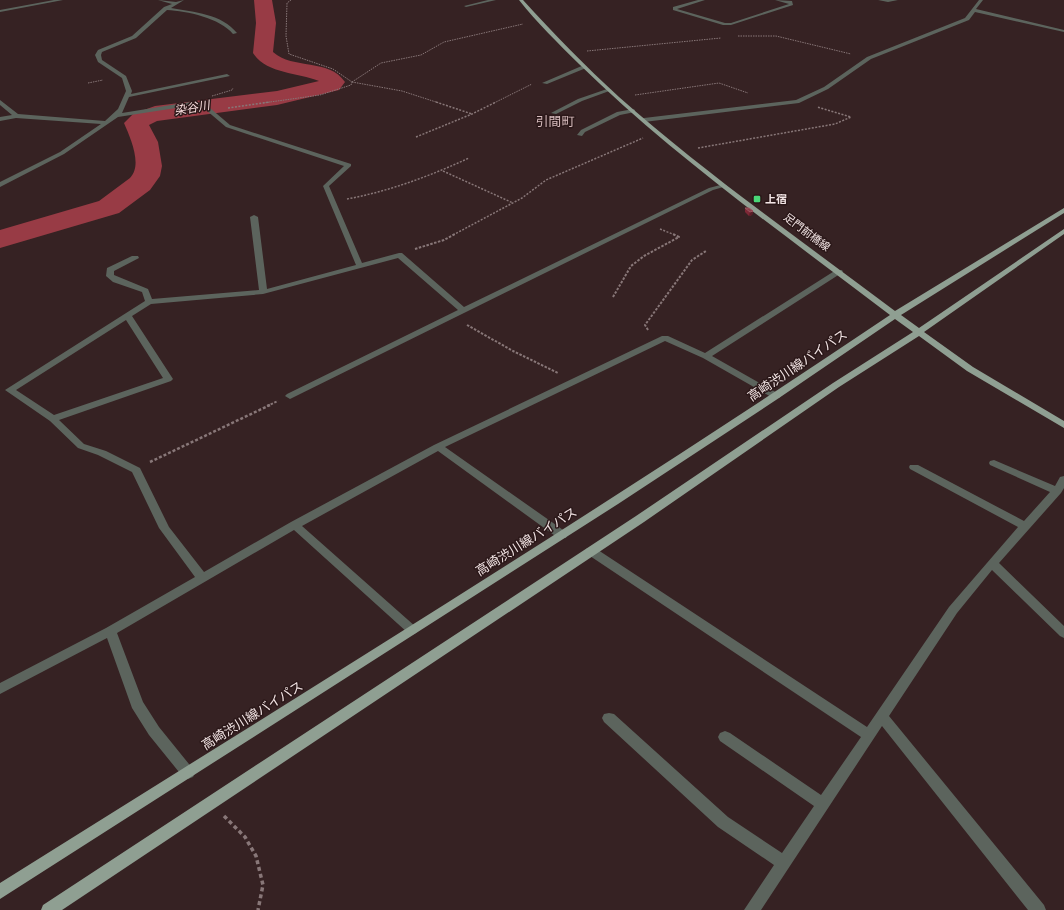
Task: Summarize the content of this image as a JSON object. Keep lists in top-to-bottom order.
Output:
{
  "streets": {
    "main road": ["足門前橋線", "高崎渋川線バイパス"]
  },
  "crossings": [
    ["足門前橋線", "高崎渋川線バイパス"]
  ],
  "districts": ["引間町"],
  "water": ["染谷川"],
  "places": {
    "transit": ["上宿"]
  }
}
